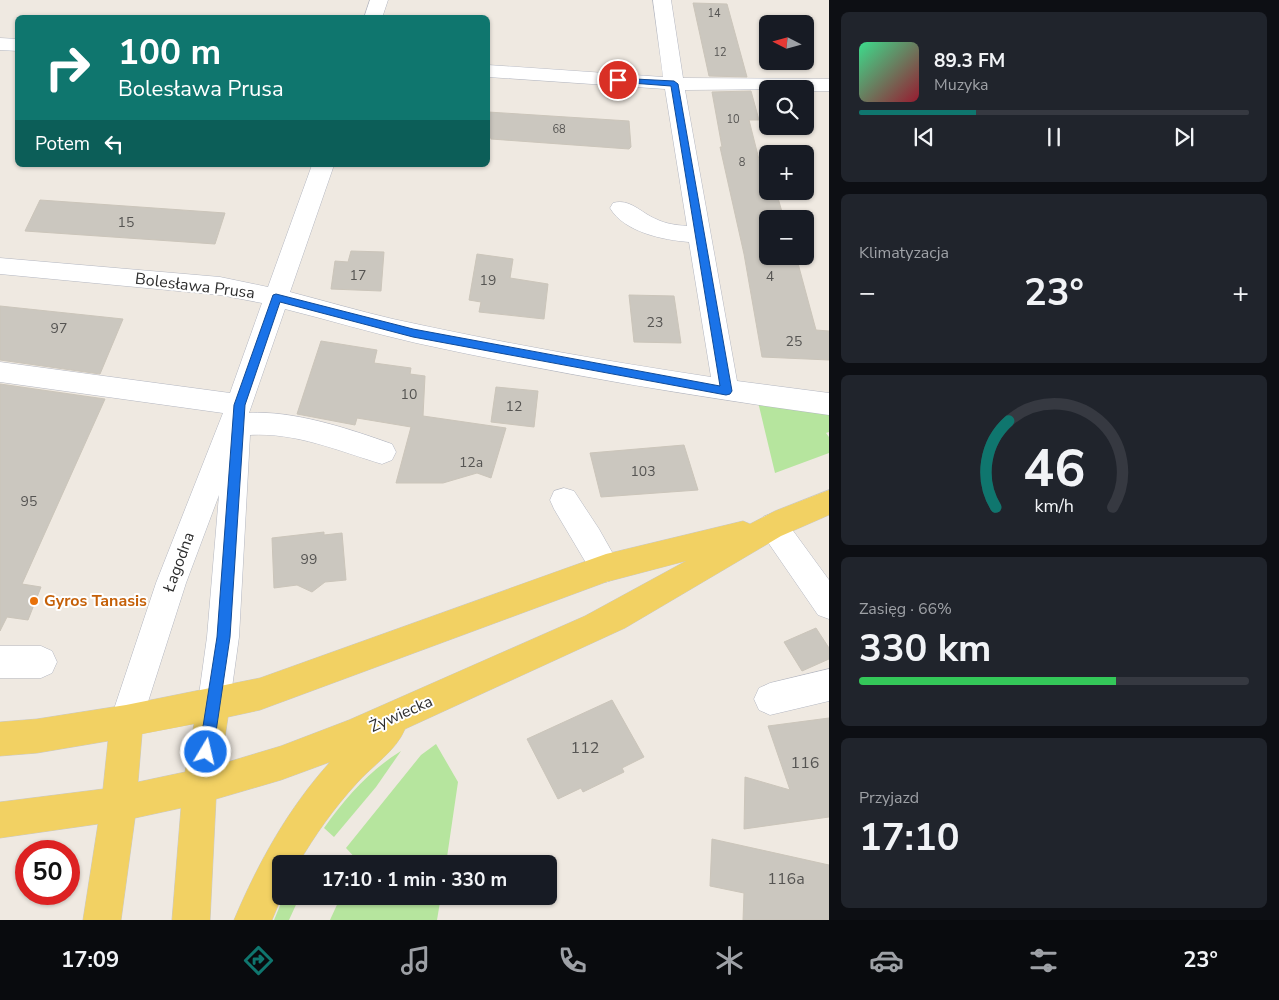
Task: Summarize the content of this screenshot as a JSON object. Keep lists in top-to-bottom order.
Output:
{
  "streets": {
    "main road": ["Łagodna", "Żywiecka"],
    "street": ["Bolesława Prusa"]
  },
  "crossings": [
    ["Bolesława Prusa", "Łagodna"],
    ["Łagodna", "Żywiecka"]
  ],
  "places": ["Gyros Tanasis"],
  "house_numbers": [
    "14",
    "12",
    "10",
    "68",
    "8",
    "15",
    "17",
    "4",
    "19",
    "23",
    "97",
    "25",
    "10",
    "12",
    "12a",
    "103",
    "95",
    "99",
    "112",
    "116",
    "116a"
  ],
  "north": "left",
  "page": {
    "map_buttons": ["+", "−"],
    "turn": ["100 m", "Bolesława Prusa"],
    "song": ["89.3 FM", "Muzyka"],
    "then": "Potem",
    "tile": [
      "Klimatyzacja",
      ["Zasięg · 66%", "330 km"],
      ["Przyjazd", "17:10"]
    ],
    "heat": ["−", "23°", "+"],
    "limit": "50",
    "trip": "17:10 · 1 min · 330 m",
    "tabs": ["17:09", "23°"],
    "gauge": ["46", "km/h"]
  }
}
